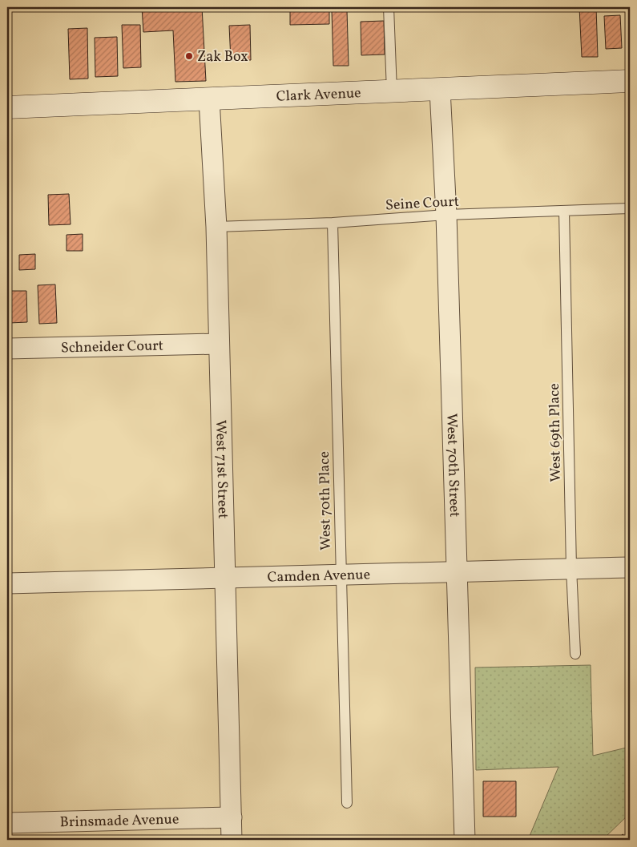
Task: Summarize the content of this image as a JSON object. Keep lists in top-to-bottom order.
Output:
{
  "streets": {
    "street": [
      "Clark Avenue",
      "Schneider Court",
      "West 70th Street",
      "West 71st Street",
      "Camden Avenue",
      "Brinsmade Avenue"
    ],
    "lane": ["Seine Court", "West 69th Place", "West 70th Place"]
  },
  "crossings": [
    ["Clark Avenue", "West 70th Street"],
    ["Clark Avenue", "West 71st Street"],
    ["Seine Court", "West 69th Place"],
    ["Seine Court", "West 70th Street"],
    ["Seine Court", "West 71st Street"],
    ["Seine Court", "West 70th Place"],
    ["Schneider Court", "West 71st Street"],
    ["West 69th Place", "Camden Avenue"],
    ["West 70th Street", "Camden Avenue"],
    ["West 71st Street", "Camden Avenue"],
    ["West 71st Street", "Brinsmade Avenue"],
    ["West 70th Place", "Camden Avenue"]
  ],
  "places": ["Zak Box"]
}
